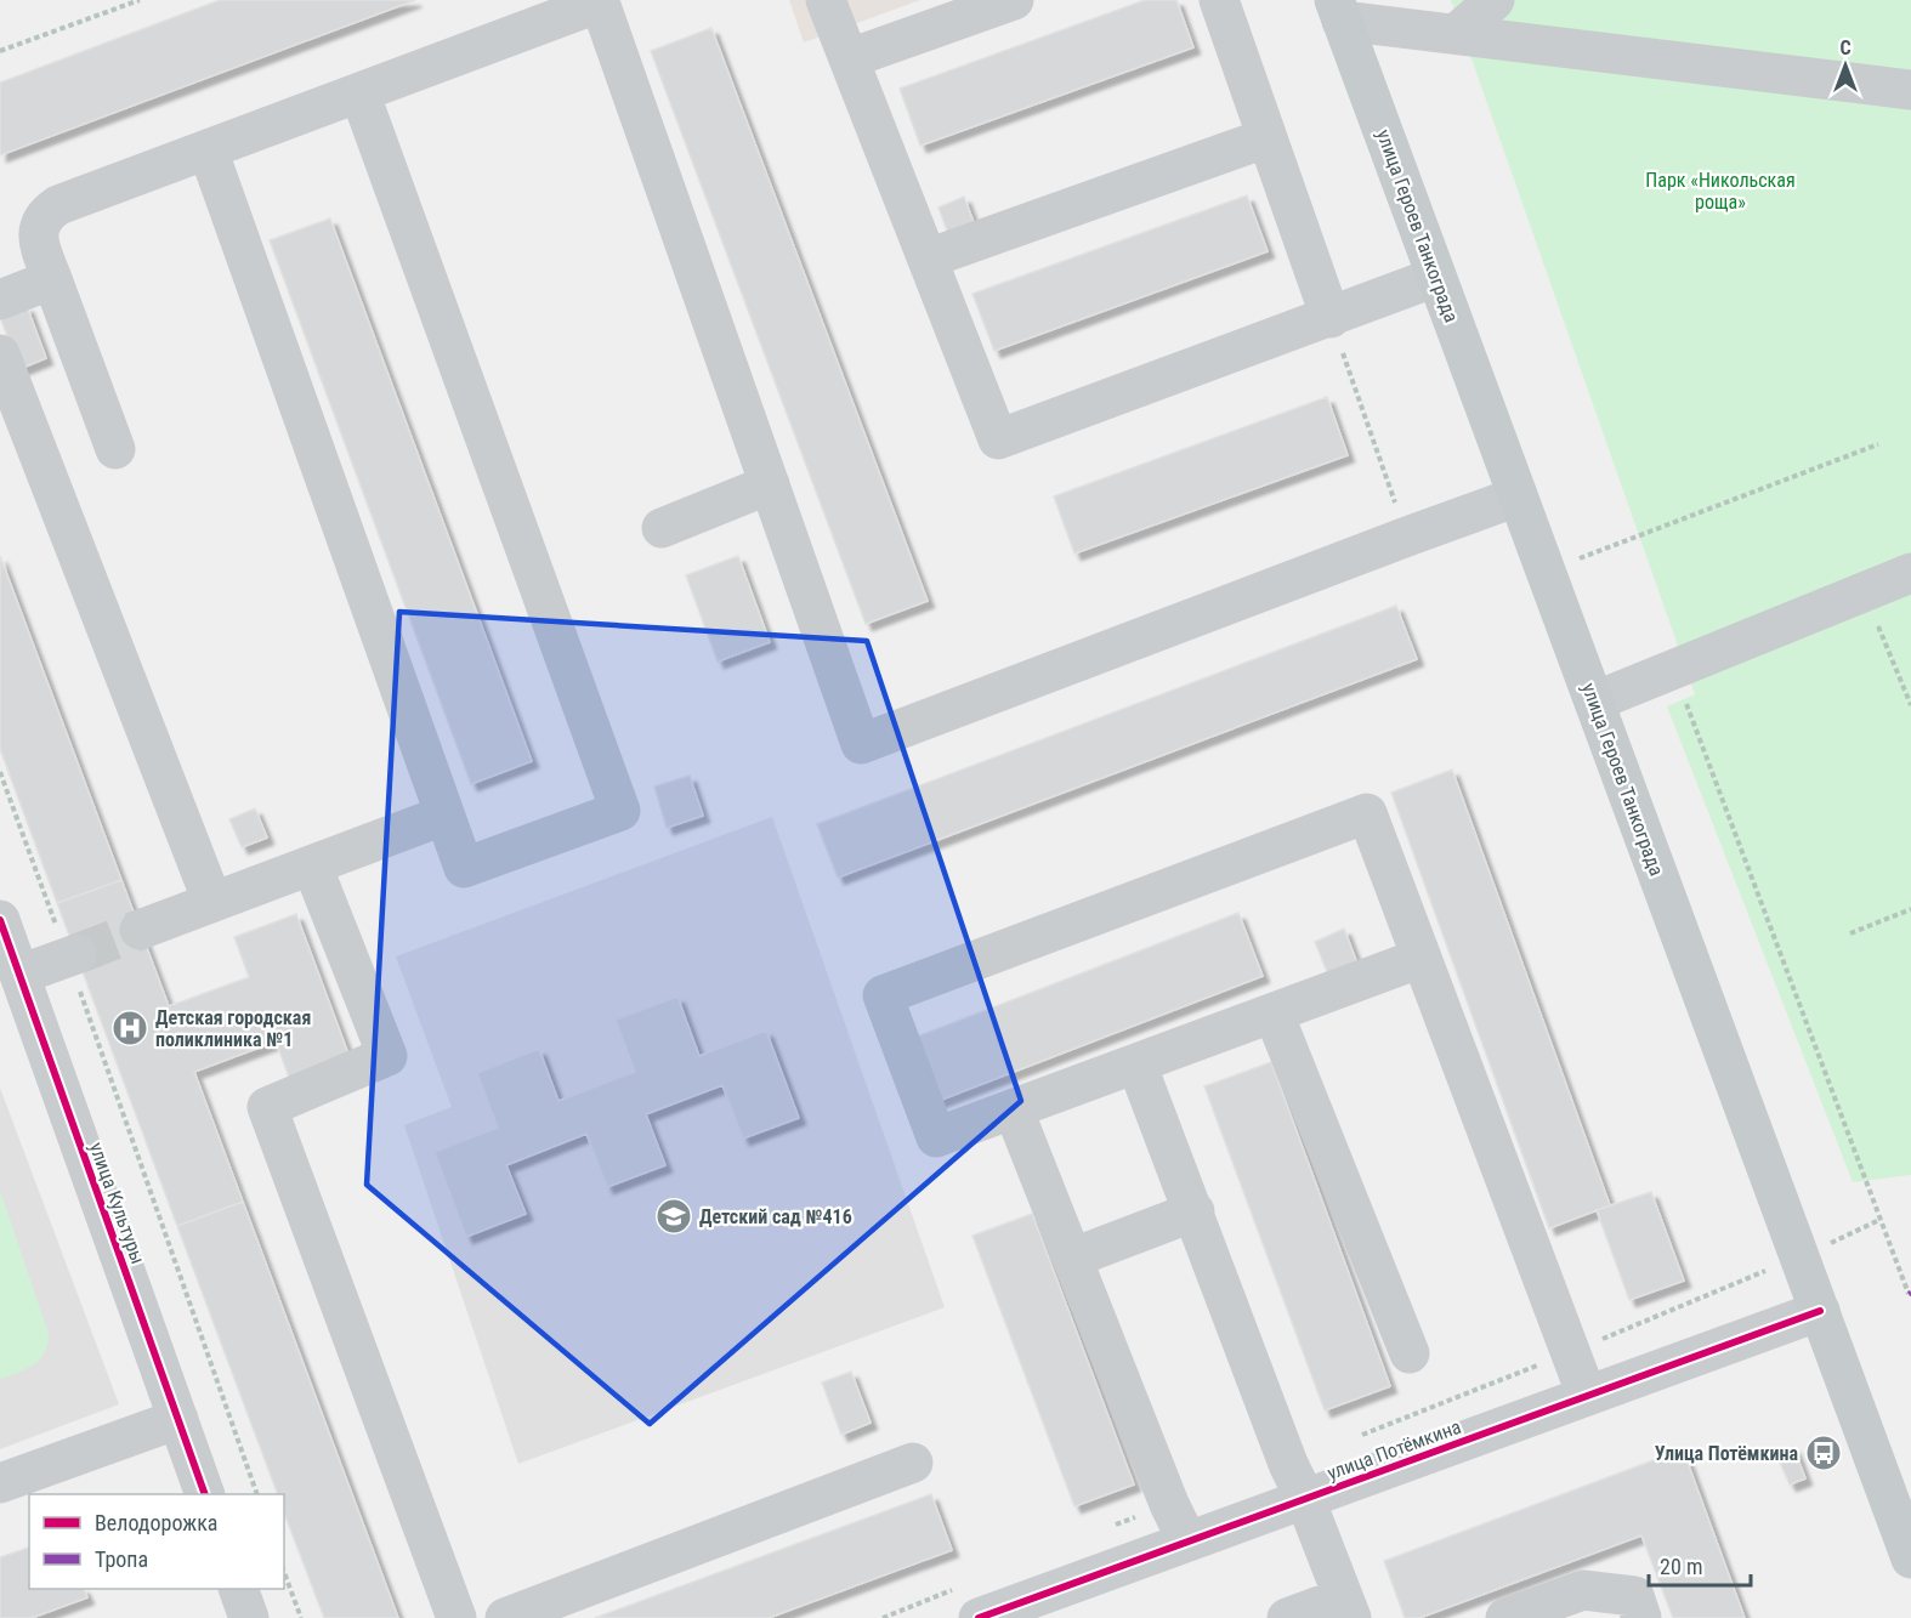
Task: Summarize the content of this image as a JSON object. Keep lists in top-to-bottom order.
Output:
{
  "streets": {
    "main road": ["улица Героев Танкограда"],
    "street": ["улица Культуры", "улица Потёмкина"]
  },
  "crossings": [
    ["улица Героев Танкограда", "улица Потёмкина"]
  ],
  "parks": ["Парк «Никольская роща»"],
  "places": {
    "hospital": ["Детская городская поликлиника №1"],
    "school or university": ["Детский сад №416"],
    "bus stop": ["Улица Потёмкина"]
  },
  "legend": ["Велодорожка", "Тропа"],
  "scale_bar": "20 m",
  "north": "top"
}
